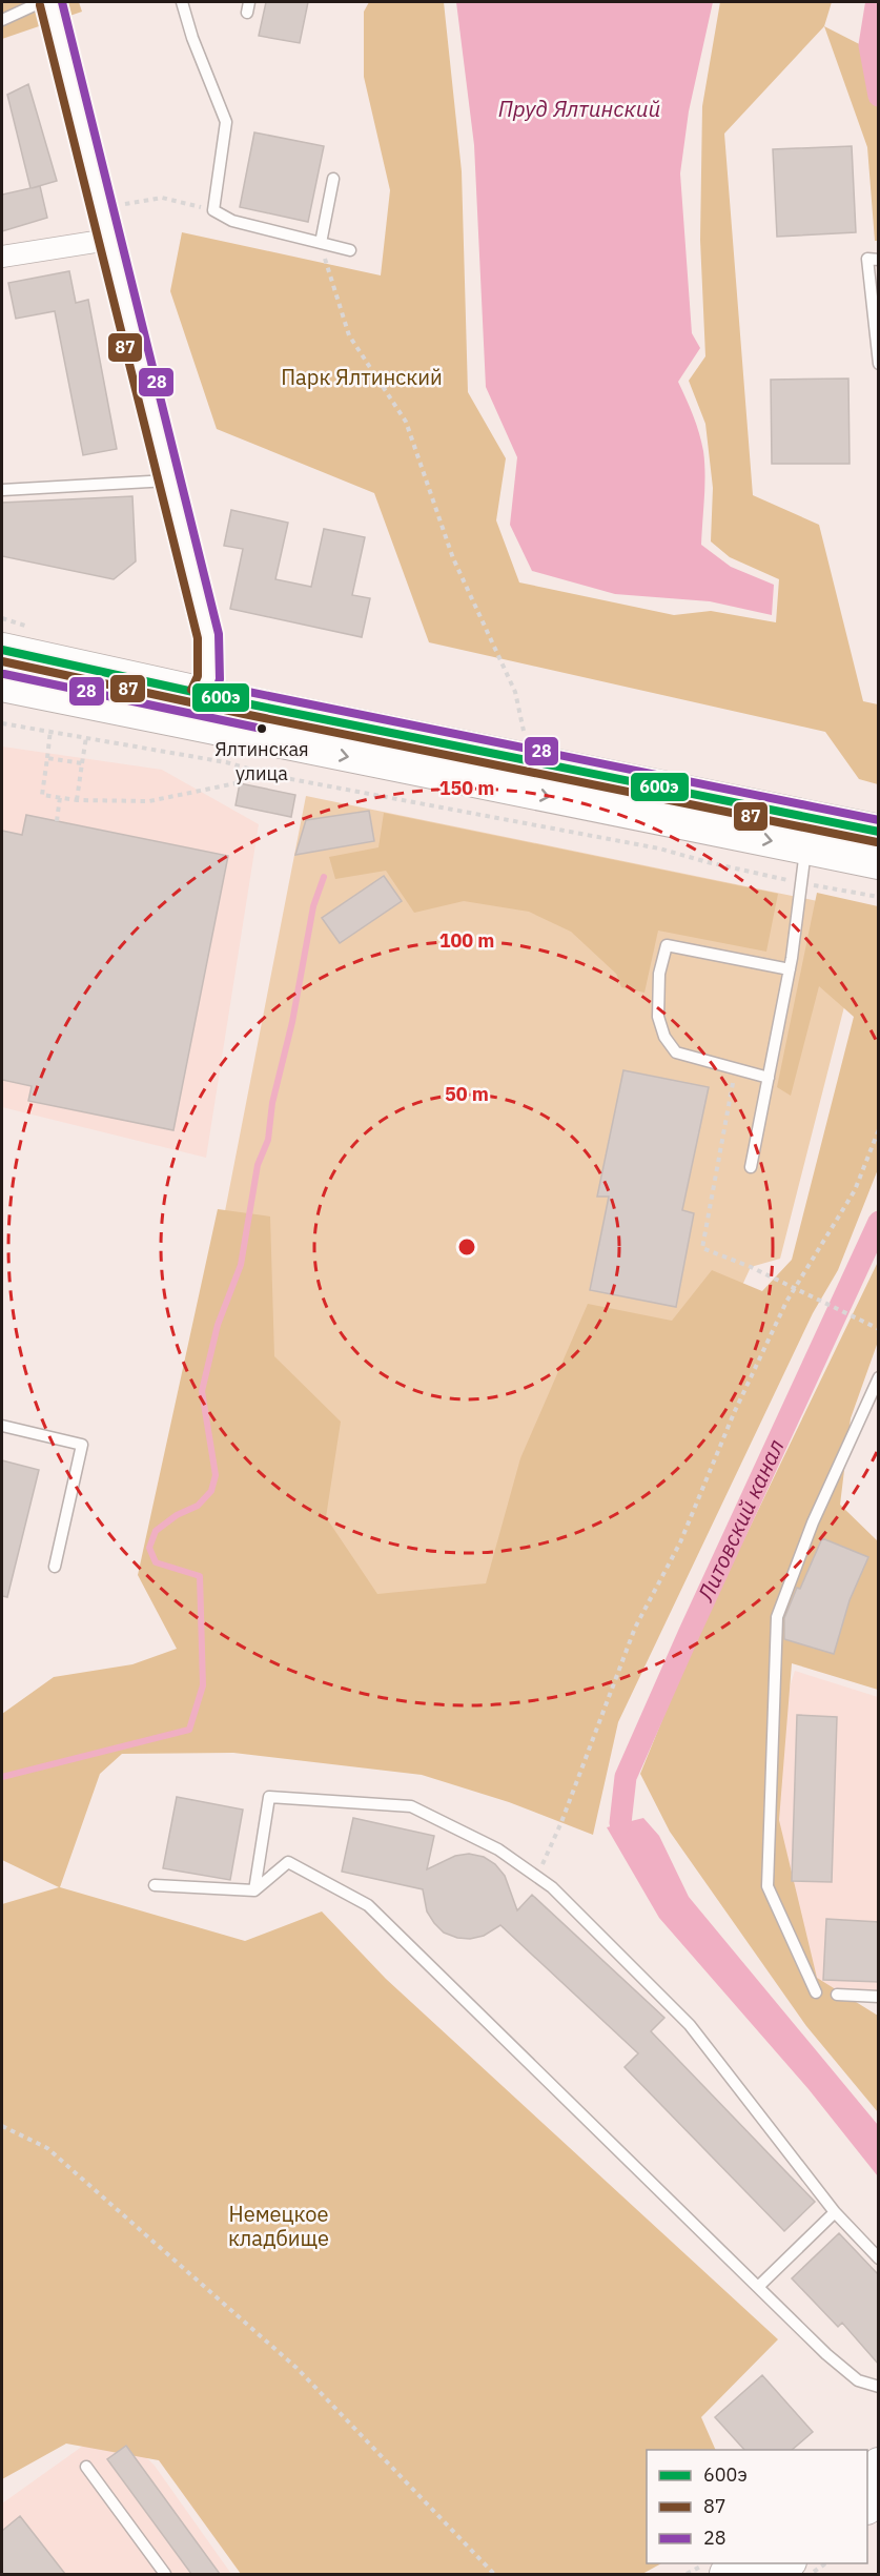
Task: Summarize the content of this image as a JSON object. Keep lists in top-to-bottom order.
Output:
{
  "water": ["Пруд Ялтинский", "Литовский канал"],
  "parks": ["Парк Ялтинский", "Немецкое кладбище"],
  "places": ["Ялтинская улица"],
  "lines": ["transit line 28", "transit line 87", "transit line 600э"],
  "legend": ["600э", "87", "28"],
  "rings": ["150 m", "100 m", "50 m"]
}
